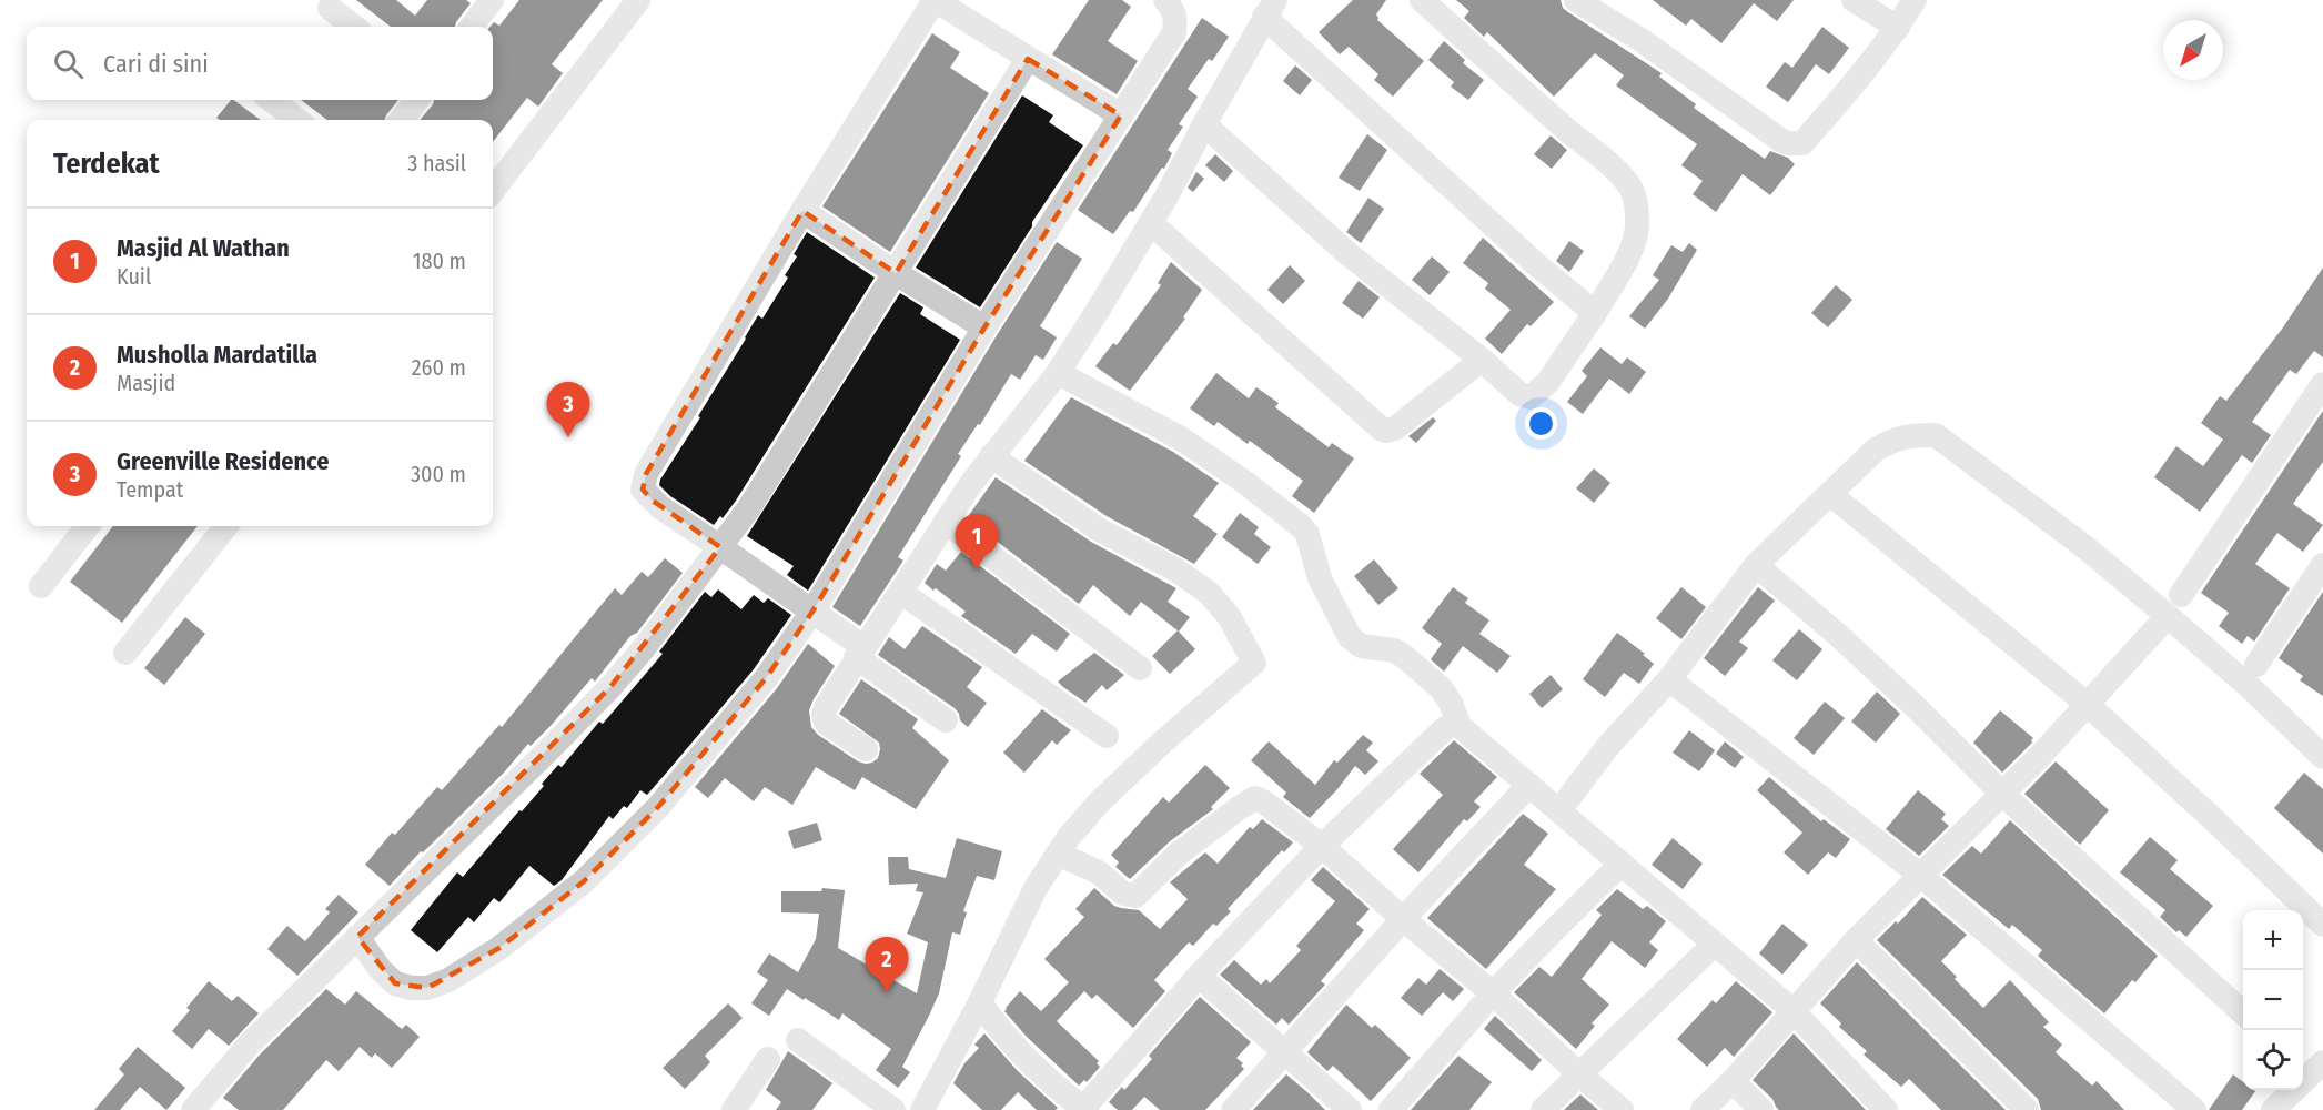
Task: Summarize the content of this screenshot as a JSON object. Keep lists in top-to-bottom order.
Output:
{
  "north": "bottom left",
  "page": {
    "search": "Cari di sini",
    "heading": ["Terdekat", "3 hasil"],
    "list": [
      {
        "mark": "1",
        "name": "Masjid Al Wathan",
        "note": "Kuil",
        "value": "180 m"
      },
      {
        "mark": "2",
        "name": "Musholla Mardatilla",
        "note": "Masjid",
        "value": "260 m"
      },
      {
        "mark": "3",
        "name": "Greenville Residence",
        "note": "Tempat",
        "value": "300 m"
      }
    ],
    "pins": ["3", "1", "2"],
    "map_buttons": ["+", "−"]
  }
}
